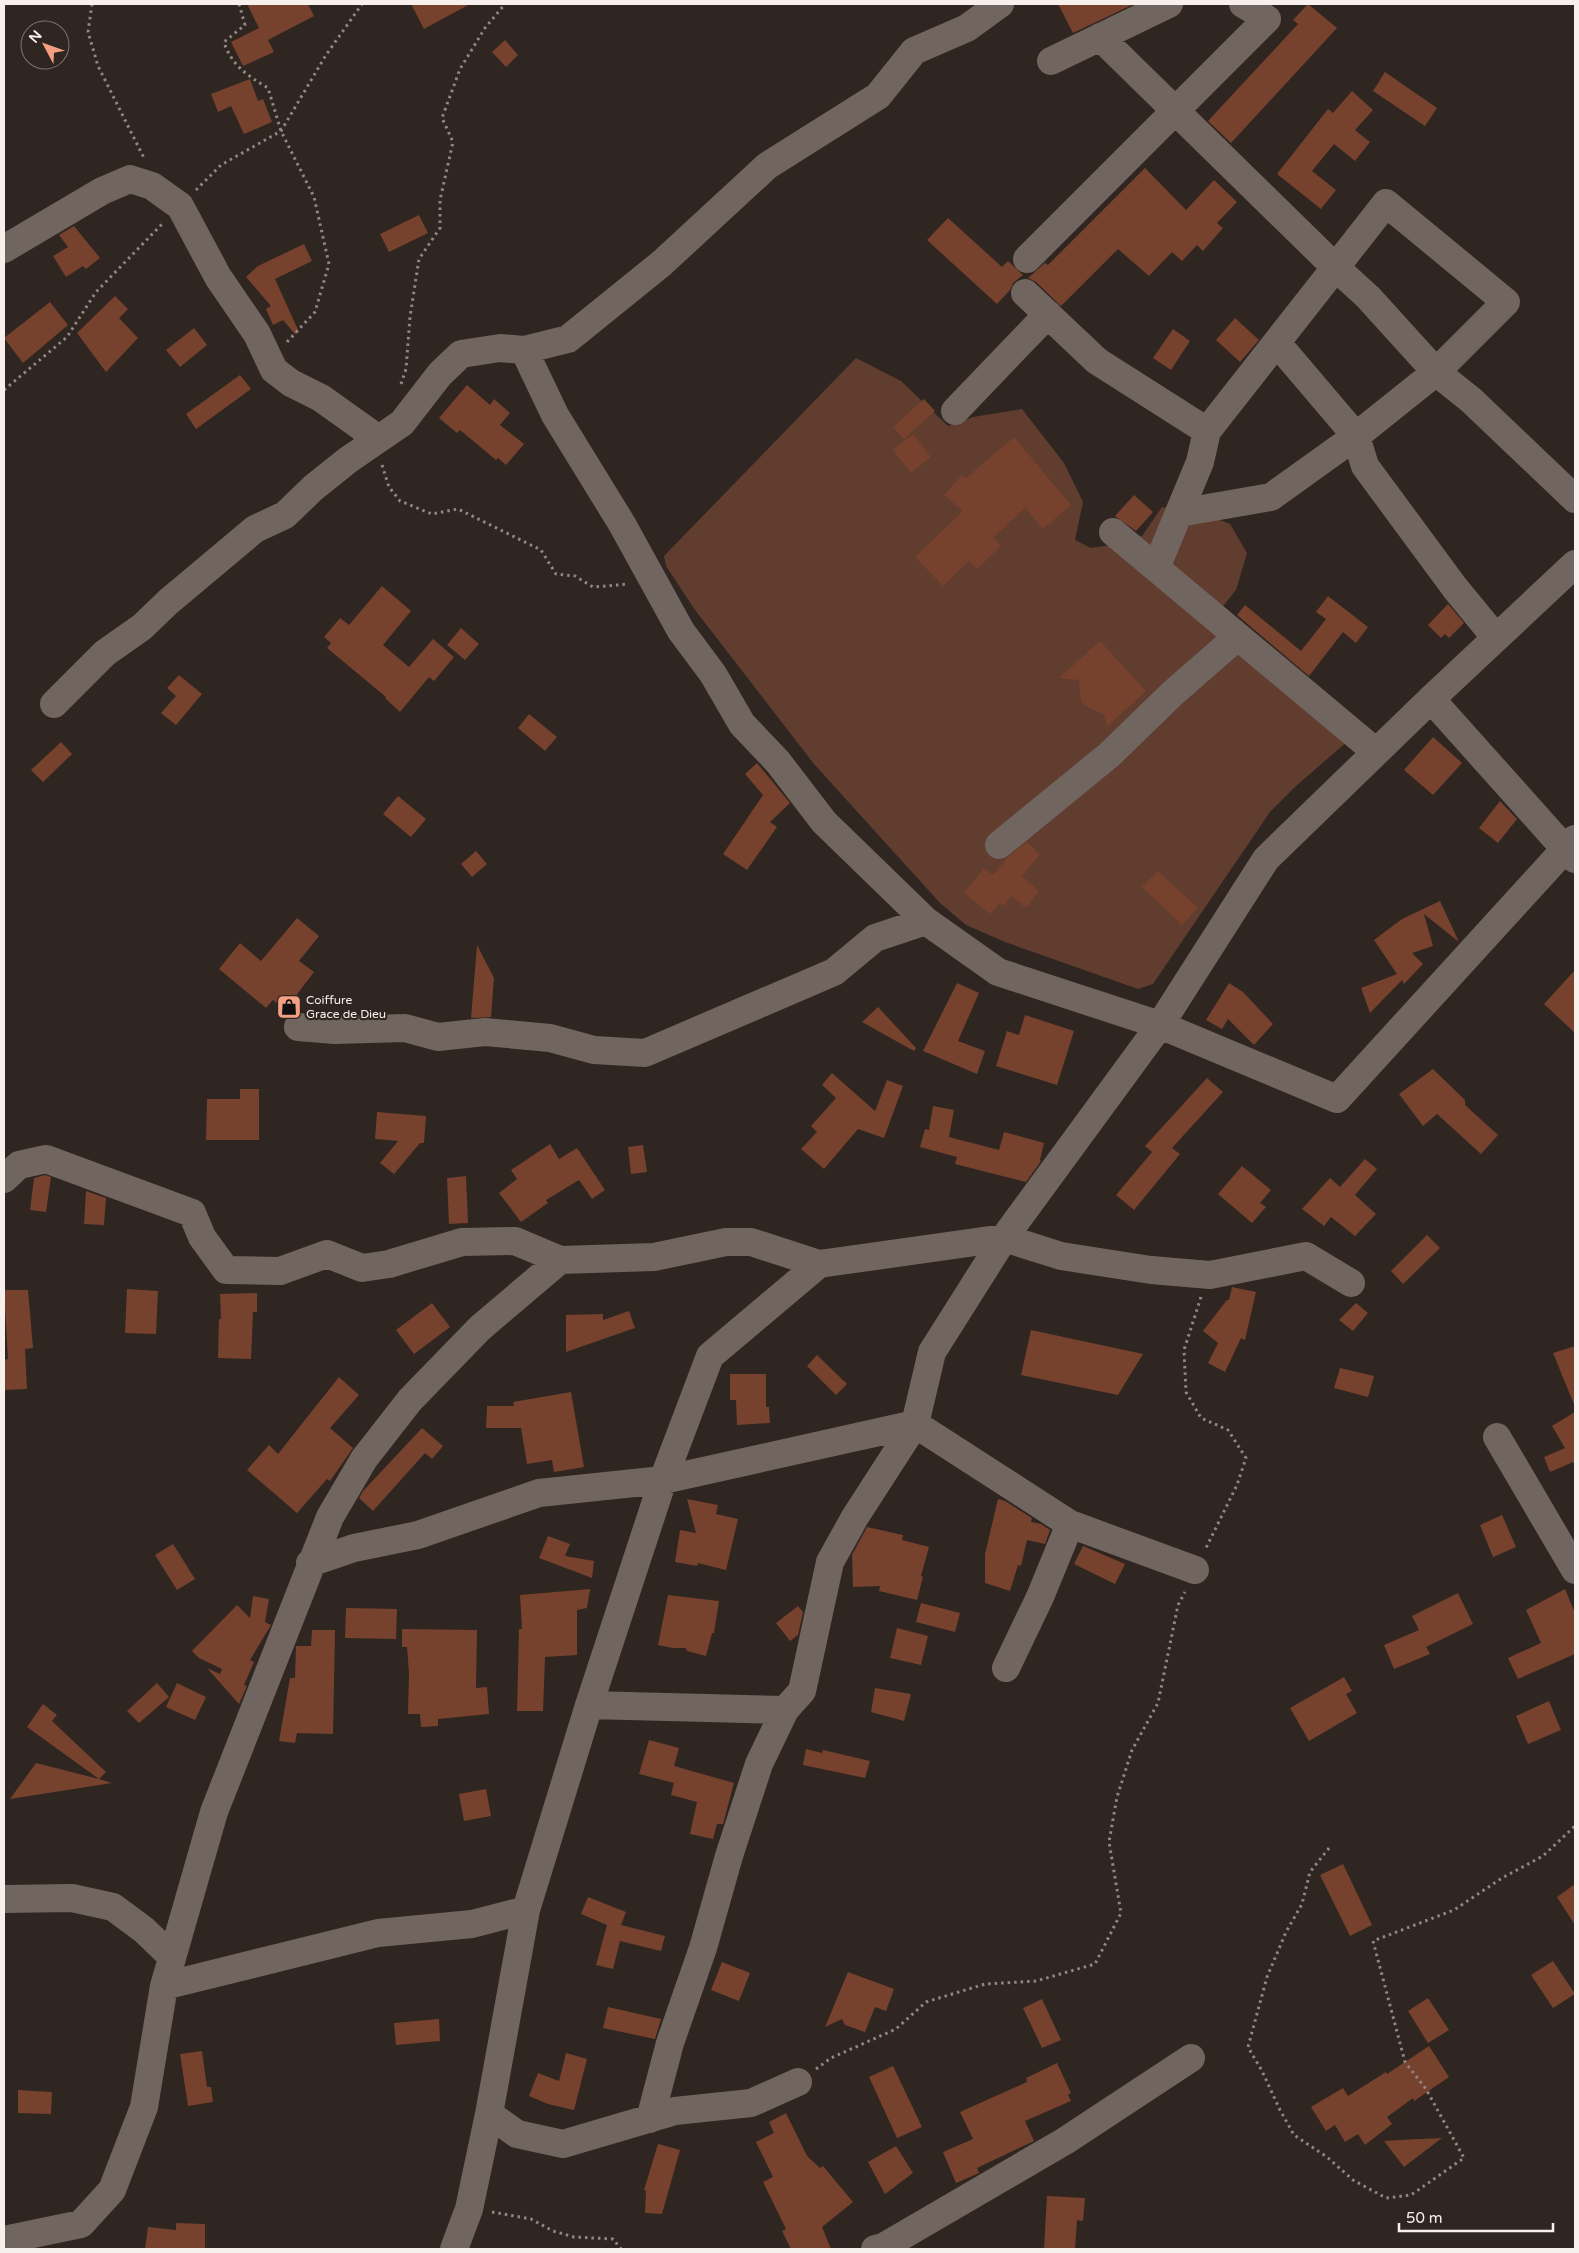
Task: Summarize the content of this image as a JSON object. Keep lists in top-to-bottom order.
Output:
{
  "places": {
    "shop": ["Coiffure Grace de Dieu"]
  },
  "scale_bar": "50 m",
  "north": "top left"
}
